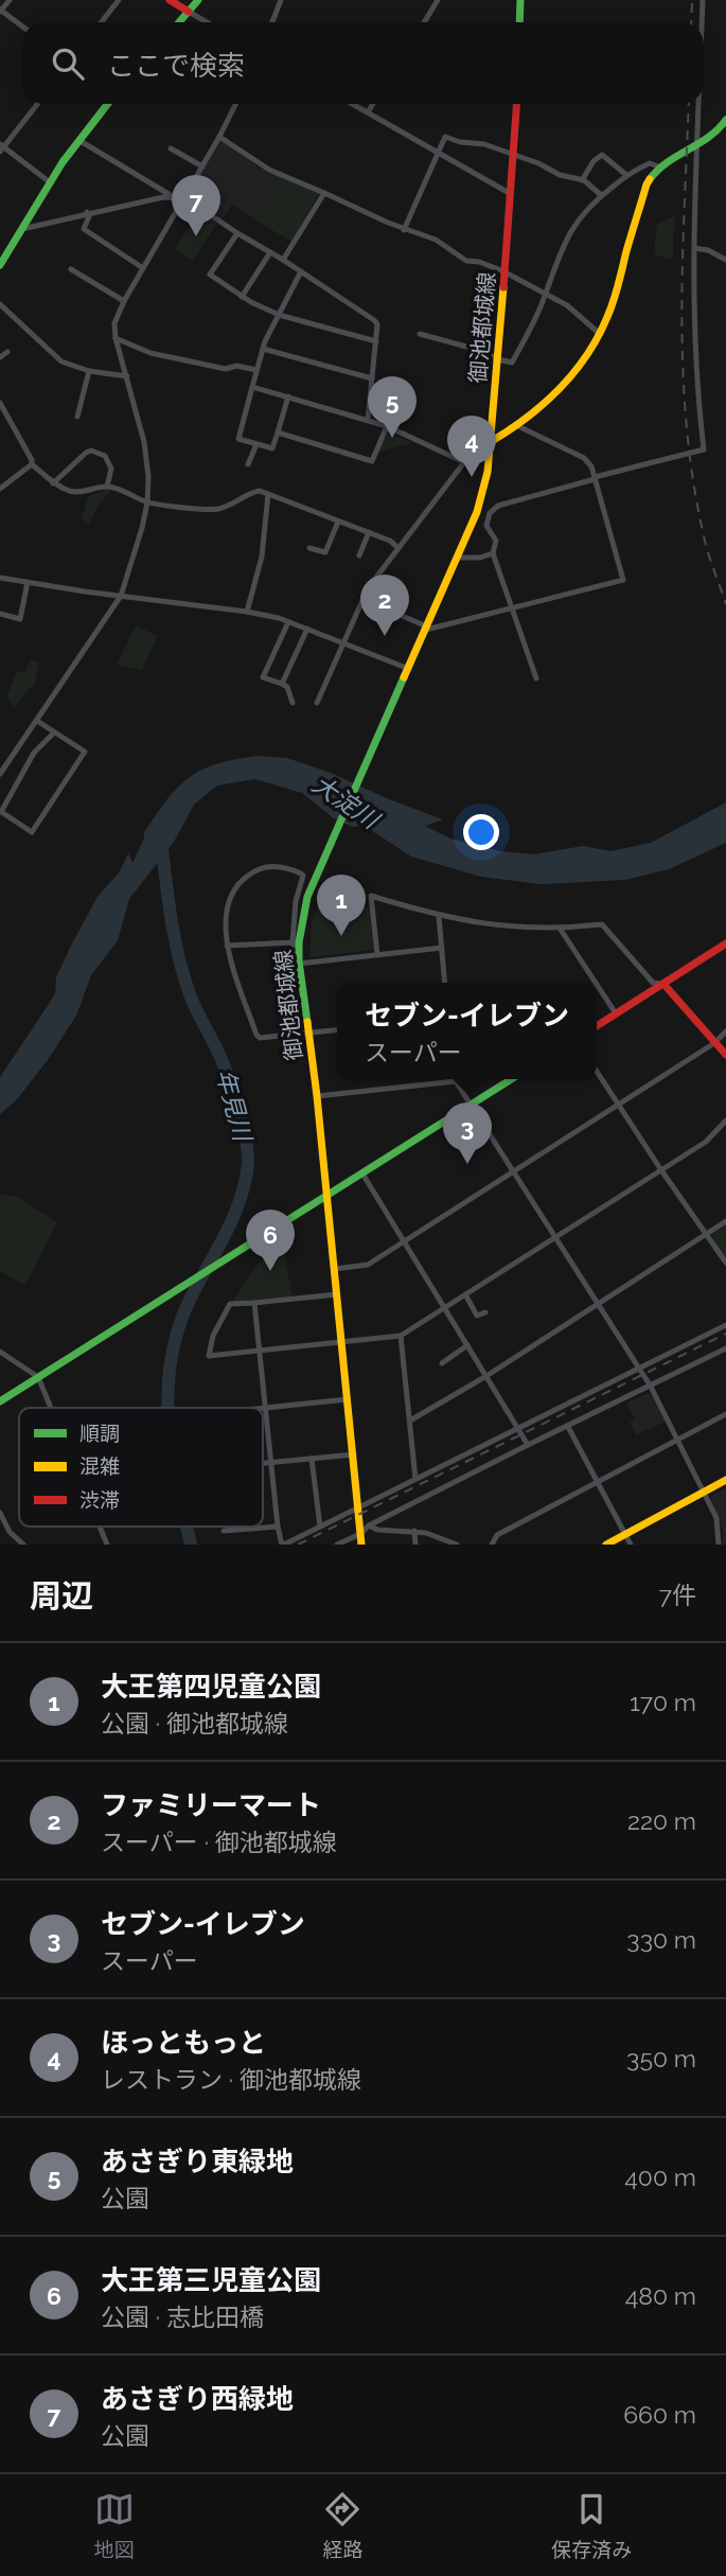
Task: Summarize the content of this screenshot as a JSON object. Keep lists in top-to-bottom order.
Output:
{
  "streets": {
    "street": ["御池都城線"]
  },
  "water": ["大淀川", "年見川"],
  "legend": ["順調", "混雑", "渋滞"],
  "page": {
    "search": "ここで検索",
    "pins": [
      "7",
      "5",
      "4",
      "2",
      "1",
      "3",
      "6"
    ],
    "popup": ["セブン-イレブン", "スーパー"],
    "heading": ["周辺", "7件"],
    "list": [
      {
        "mark": "1",
        "name": "大王第四児童公園",
        "note": "公園 · 御池都城線",
        "value": "170 m"
      },
      {
        "mark": "2",
        "name": "ファミリーマート",
        "note": "スーパー · 御池都城線",
        "value": "220 m"
      },
      {
        "mark": "3",
        "name": "セブン-イレブン",
        "note": "スーパー",
        "value": "330 m"
      },
      {
        "mark": "4",
        "name": "ほっともっと",
        "note": "レストラン · 御池都城線",
        "value": "350 m"
      },
      {
        "mark": "5",
        "name": "あさぎり東緑地",
        "note": "公園",
        "value": "400 m"
      },
      {
        "mark": "6",
        "name": "大王第三児童公園",
        "note": "公園 · 志比田橋",
        "value": "480 m"
      },
      {
        "mark": "7",
        "name": "あさぎり西緑地",
        "note": "公園",
        "value": "660 m"
      }
    ],
    "nav": ["地図", "経路", "保存済み"]
  }
}
